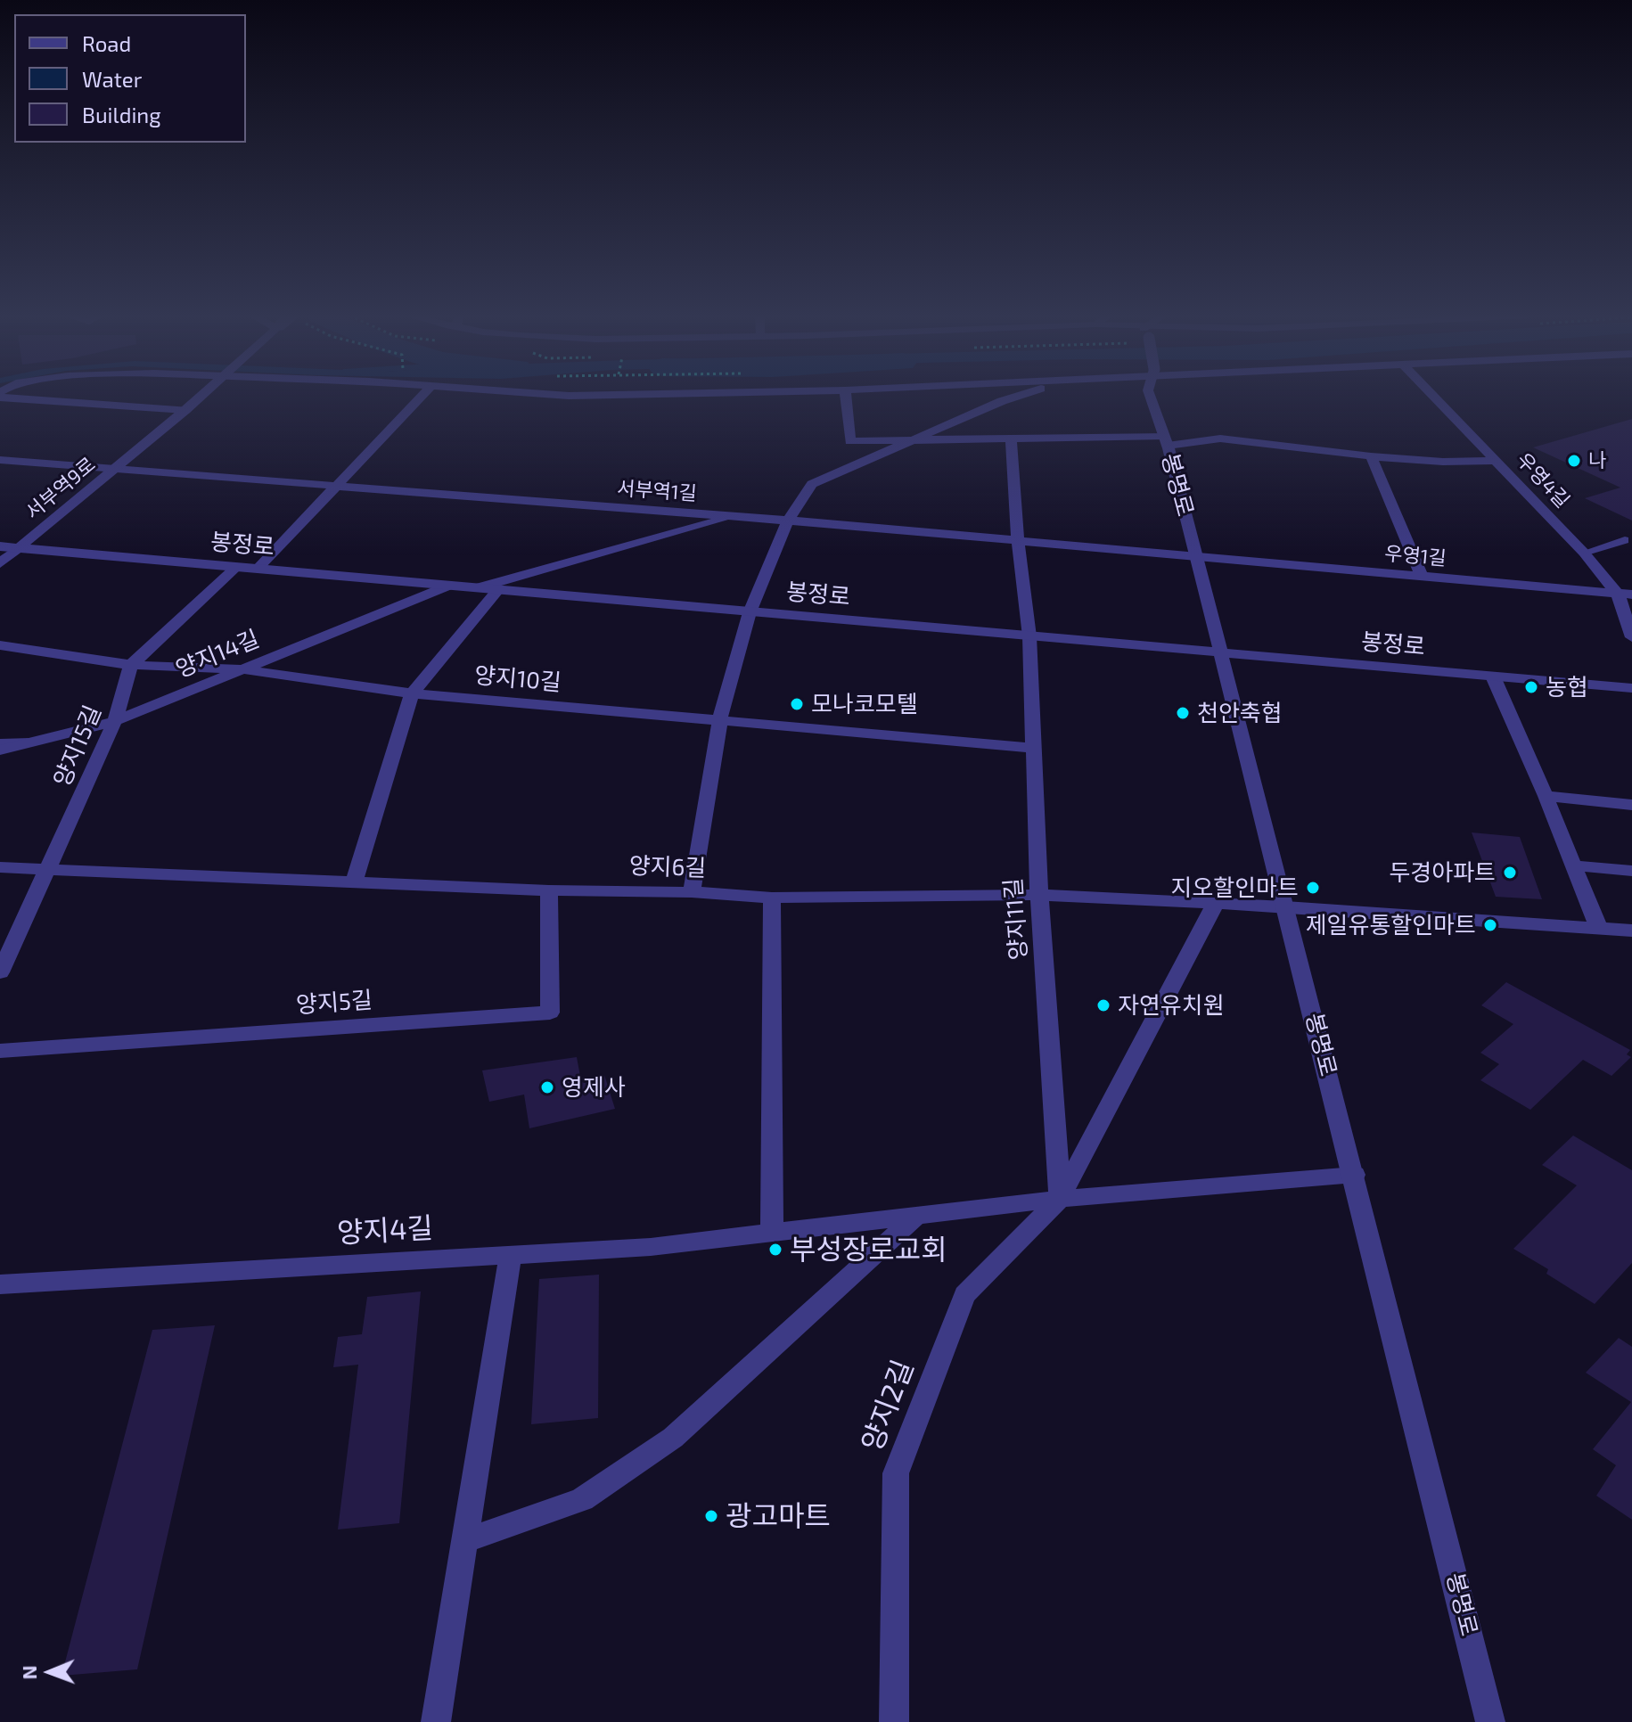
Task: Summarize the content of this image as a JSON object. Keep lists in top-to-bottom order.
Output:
{
  "streets": {
    "street": [
      "우영4길",
      "봉명로",
      "서부역9로",
      "서부역1길",
      "봉정로",
      "우영1길",
      "양지14길",
      "양지10길",
      "양지15길",
      "양지6길",
      "양지11길",
      "양지5길",
      "양지4길",
      "양지2길"
    ]
  },
  "crossings": [
    ["우영4길", "우영1길"],
    ["봉명로", "서부역1길"],
    ["봉명로", "봉정로"],
    ["봉명로", "우영1길"],
    ["봉명로", "양지6길"],
    ["봉명로", "양지4길"],
    ["서부역9로", "서부역1길"],
    ["서부역9로", "봉정로"],
    ["서부역1길", "우영1길"],
    ["서부역1길", "양지11길"],
    ["봉정로", "양지14길"],
    ["봉정로", "양지11길"],
    ["양지14길", "양지10길"],
    ["양지14길", "양지15길"],
    ["양지10길", "양지15길"],
    ["양지10길", "양지11길"],
    ["양지15길", "양지6길"],
    ["양지6길", "양지11길"],
    ["양지6길", "양지5길"],
    ["양지11길", "양지4길"],
    ["양지11길", "양지2길"],
    ["양지4길", "양지2길"]
  ],
  "places": [
    "나",
    "농협",
    "모나코모텔",
    "천안축협",
    "두경아파트",
    "지오할인마트",
    "제일유통할인마트",
    "자연유치원",
    "영제사",
    "부성장로교회",
    "광고마트"
  ],
  "legend": ["Road", "Water", "Building"],
  "north": "left"
}
